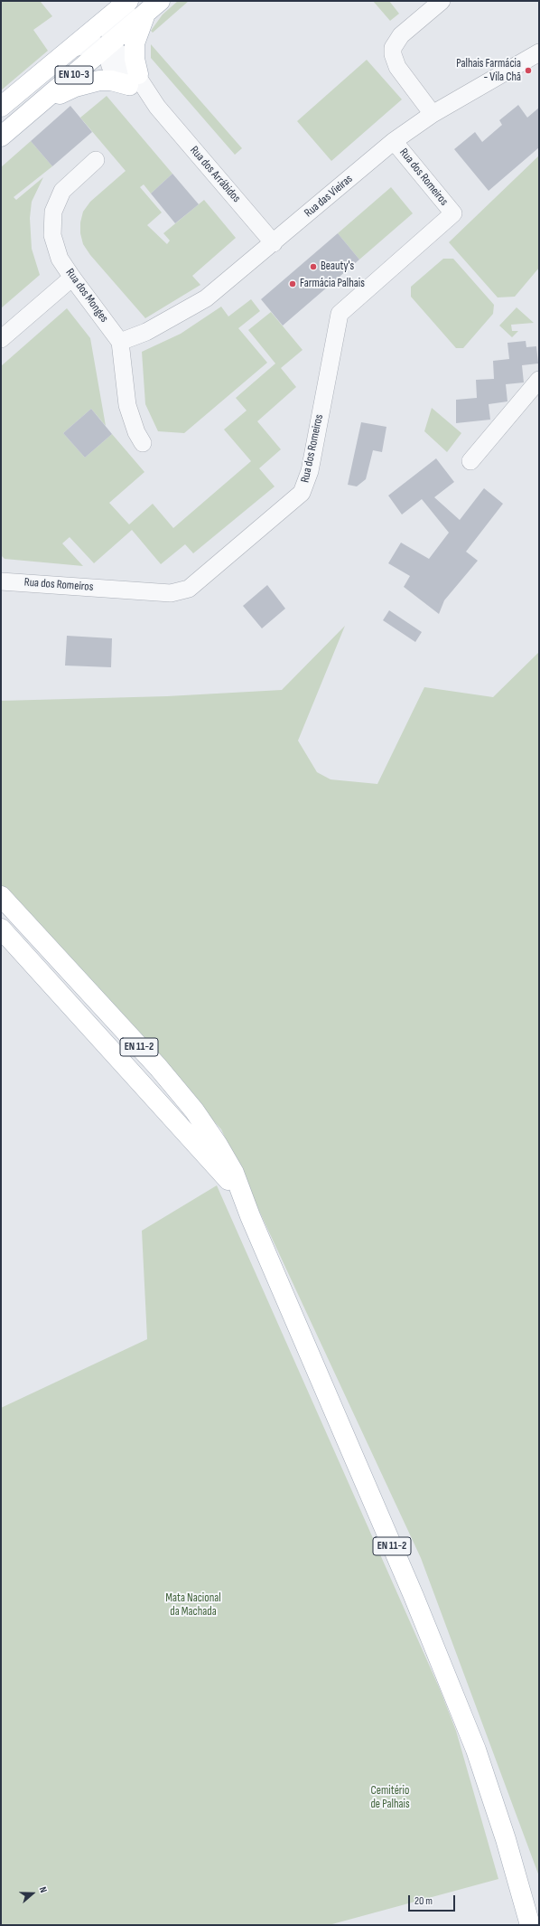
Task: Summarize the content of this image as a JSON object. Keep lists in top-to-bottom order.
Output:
{
  "streets": {
    "main road": ["EN 10-3", "EN 11-2"],
    "street": [
      "Rua dos Arrábidos",
      "Rua dos Romeiros",
      "Rua das Vieiras",
      "Rua dos Monges"
    ]
  },
  "crossings": [
    ["EN 10-3", "Rua dos Arrábidos"],
    ["Rua dos Arrábidos", "Rua das Vieiras"],
    ["Rua dos Romeiros", "Rua das Vieiras"],
    ["Rua das Vieiras", "Rua dos Monges"]
  ],
  "parks": ["Mata Nacional da Machada", "Cemitério de Palhais"],
  "places": ["Palhais Farmácia - Vila Chã", "Beauty's", "Farmácia Palhais"],
  "scale_bar": "20 m",
  "north": "right"
}
